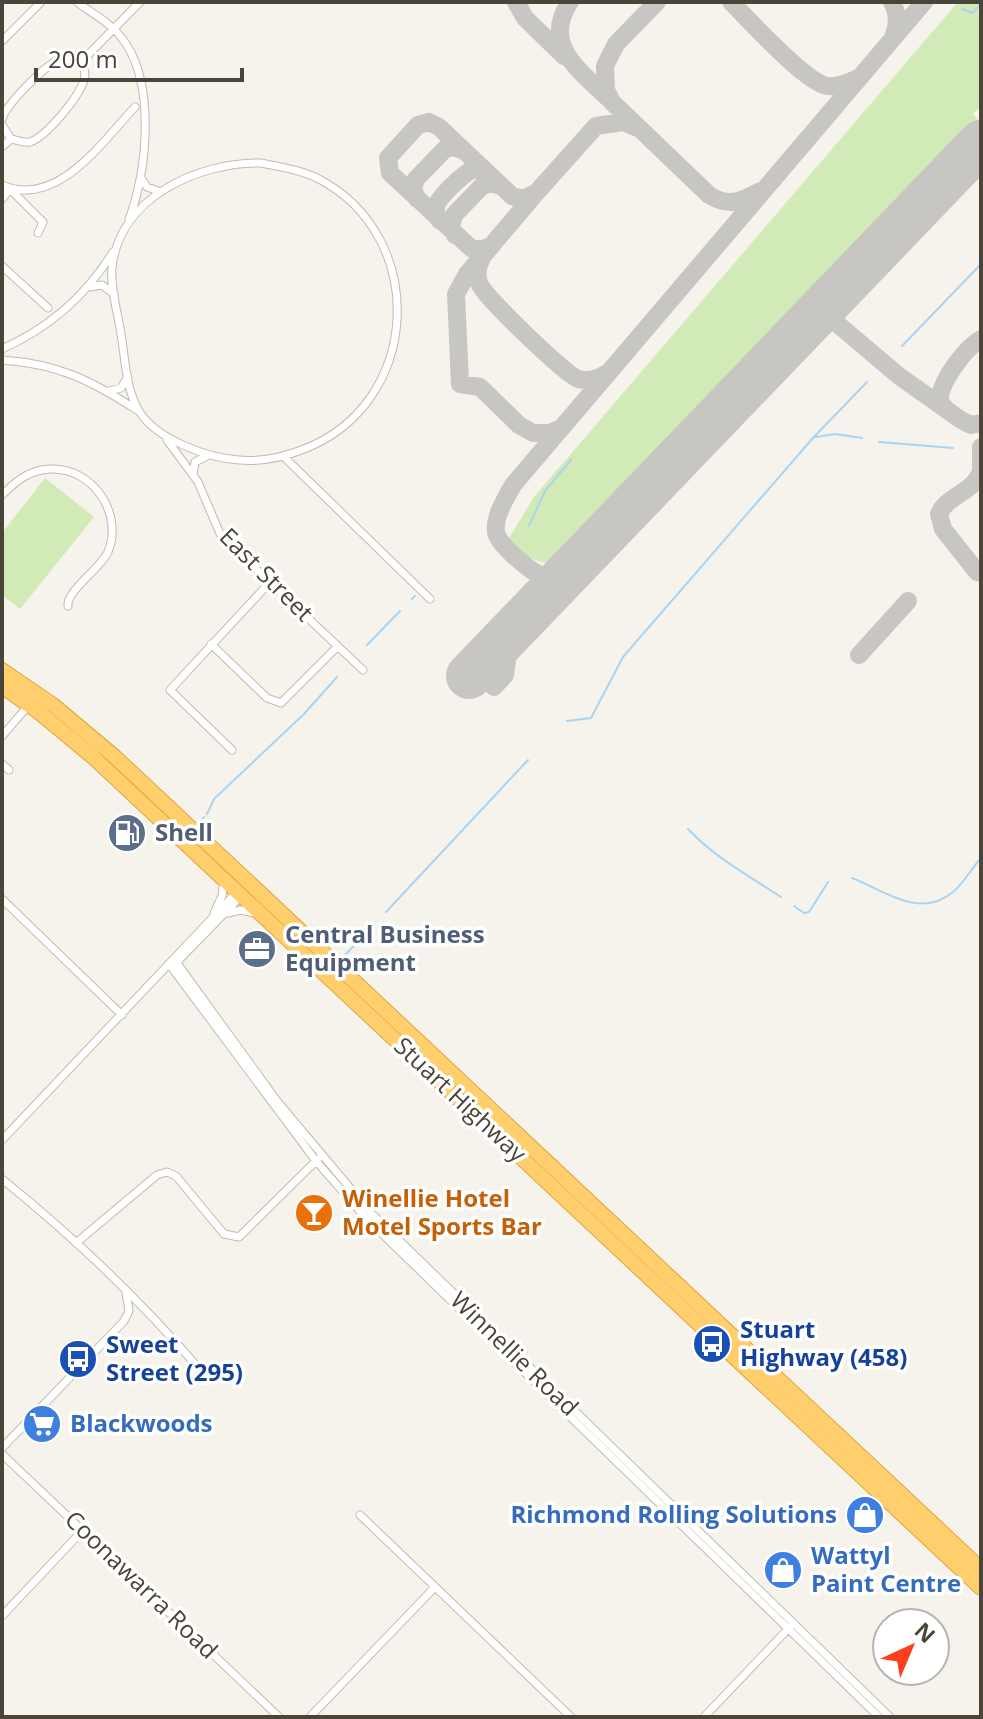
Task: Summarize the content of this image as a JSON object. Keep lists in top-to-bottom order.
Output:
{
  "streets": {
    "highway": ["Stuart Highway"],
    "street": ["East Street", "Winnellie Road", "Coonawarra Road"]
  },
  "places": {
    "fuel station": ["Shell"],
    "office": ["Central Business Equipment"],
    "bar": ["Winellie Hotel Motel Sports Bar"],
    "bus stop": ["Stuart Highway (458)", "Sweet Street (295)"],
    "supermarket": ["Blackwoods"],
    "shop": ["Richmond Rolling Solutions", "Wattyl Paint Centre"]
  },
  "scale_bar": "200 m",
  "north": "top right"
}
